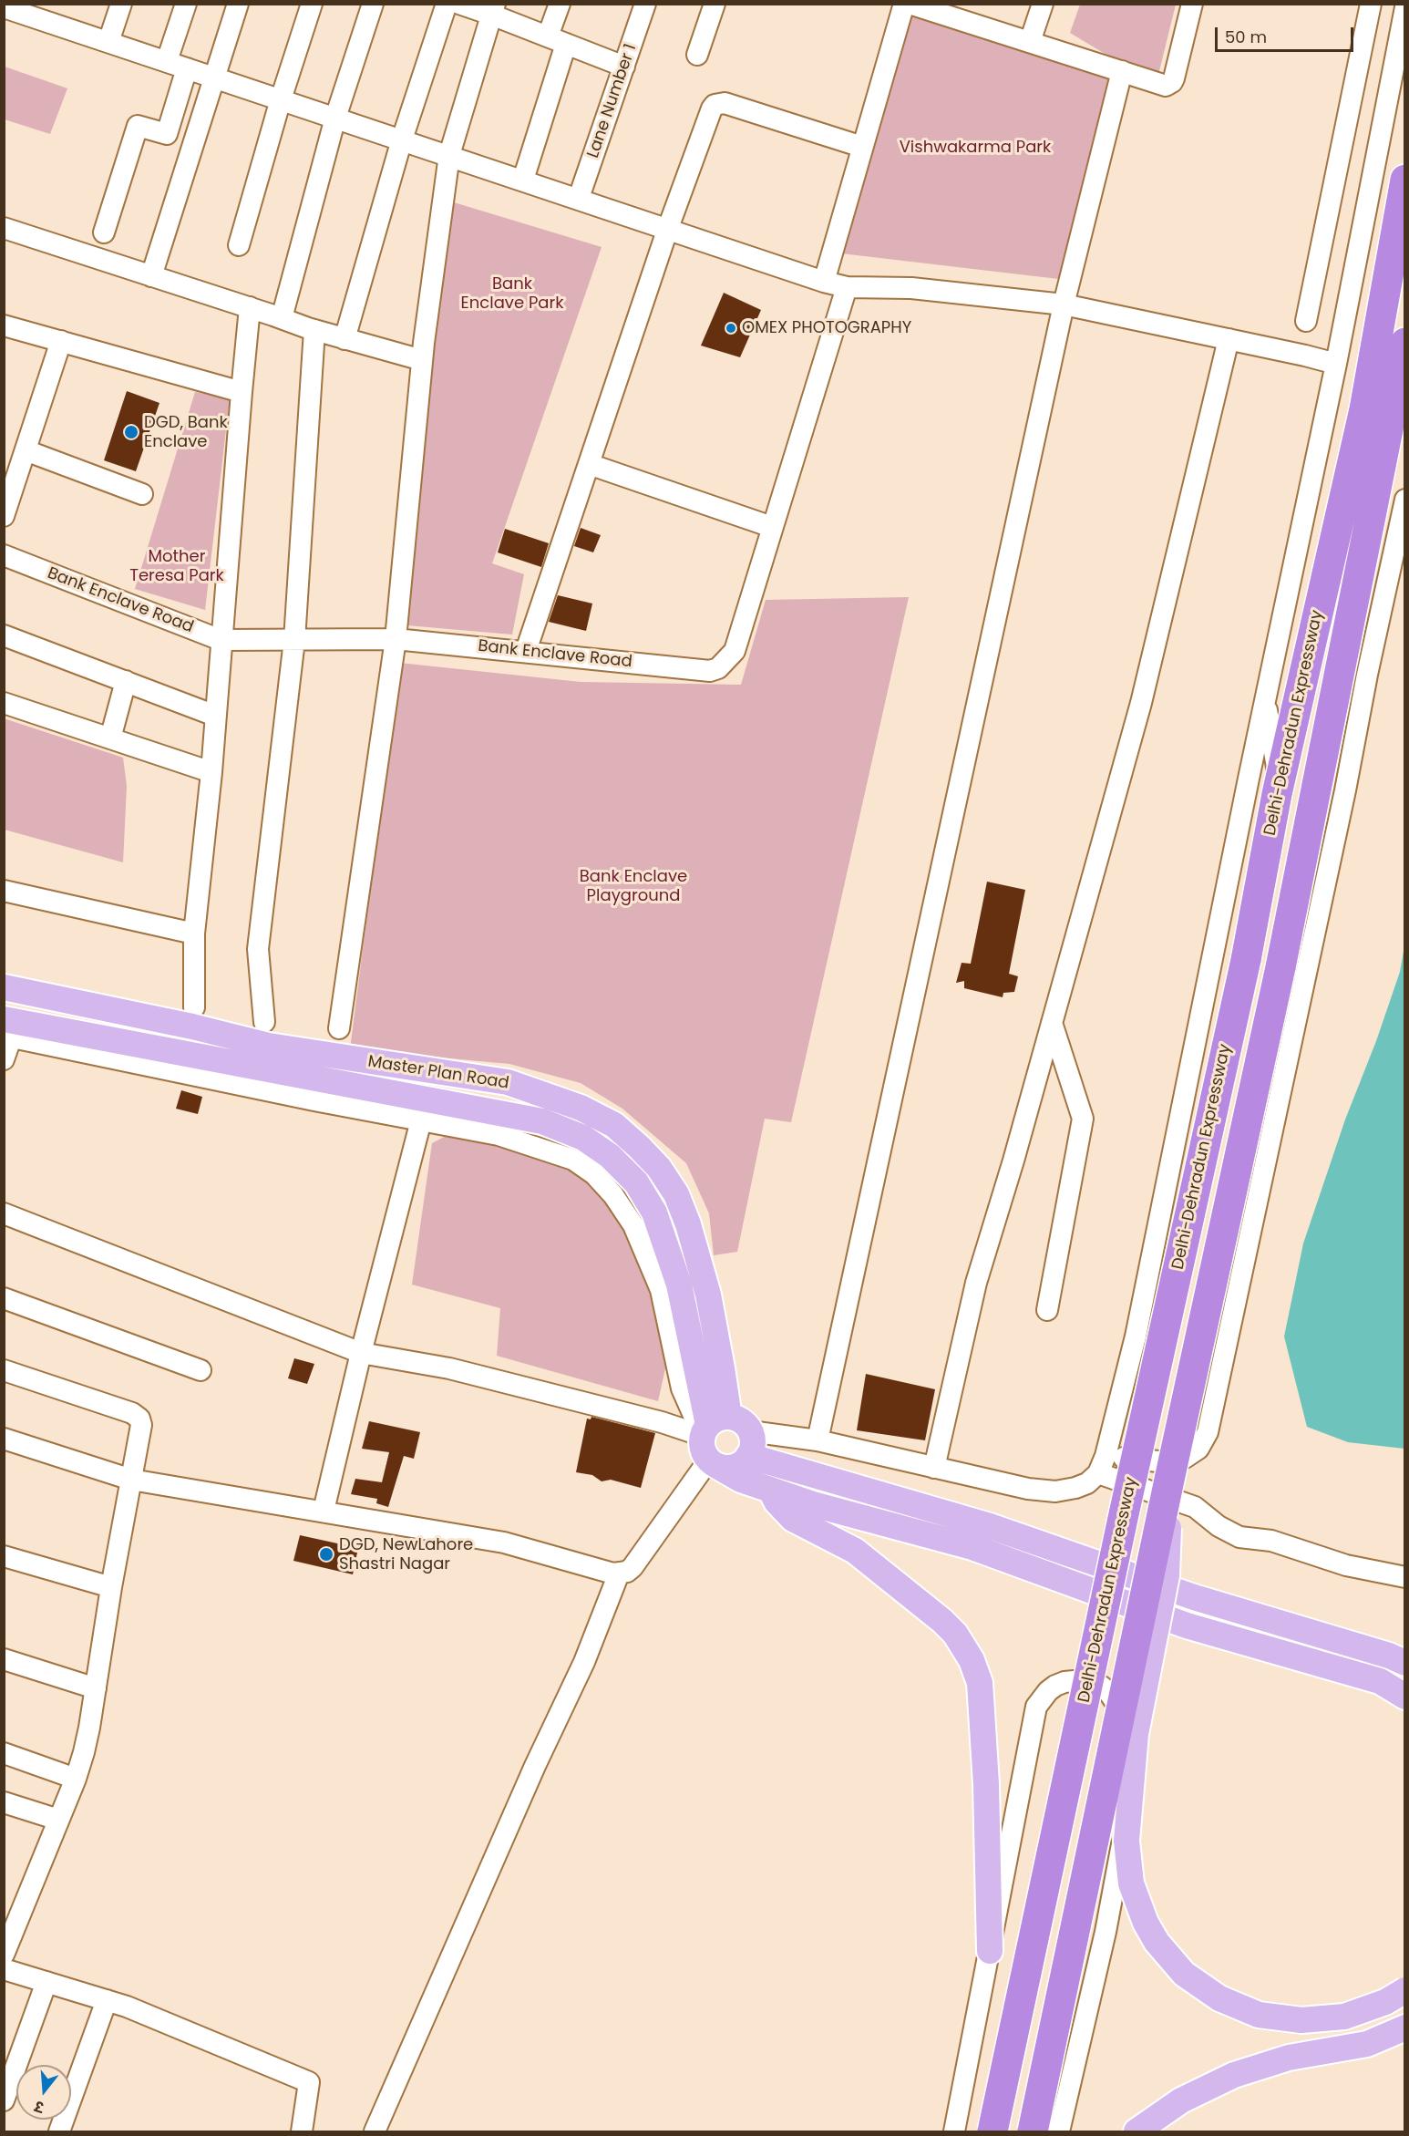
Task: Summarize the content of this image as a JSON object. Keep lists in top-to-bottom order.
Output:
{
  "streets": {
    "highway": ["Delhi-Dehradun Expressway"],
    "main road": ["Master Plan Road"],
    "street": ["Lane Number 1", "Bank Enclave Road"]
  },
  "parks": [
    "Vishwakarma Park",
    "Bank Enclave Park",
    "Mother Teresa Park",
    "Bank Enclave Playground"
  ],
  "places": ["OMEX PHOTOGRAPHY", "DGD, Bank Enclave", "DGD, NewLahore Shastri Nagar"],
  "scale_bar": "50 m",
  "north": "bottom"
}
